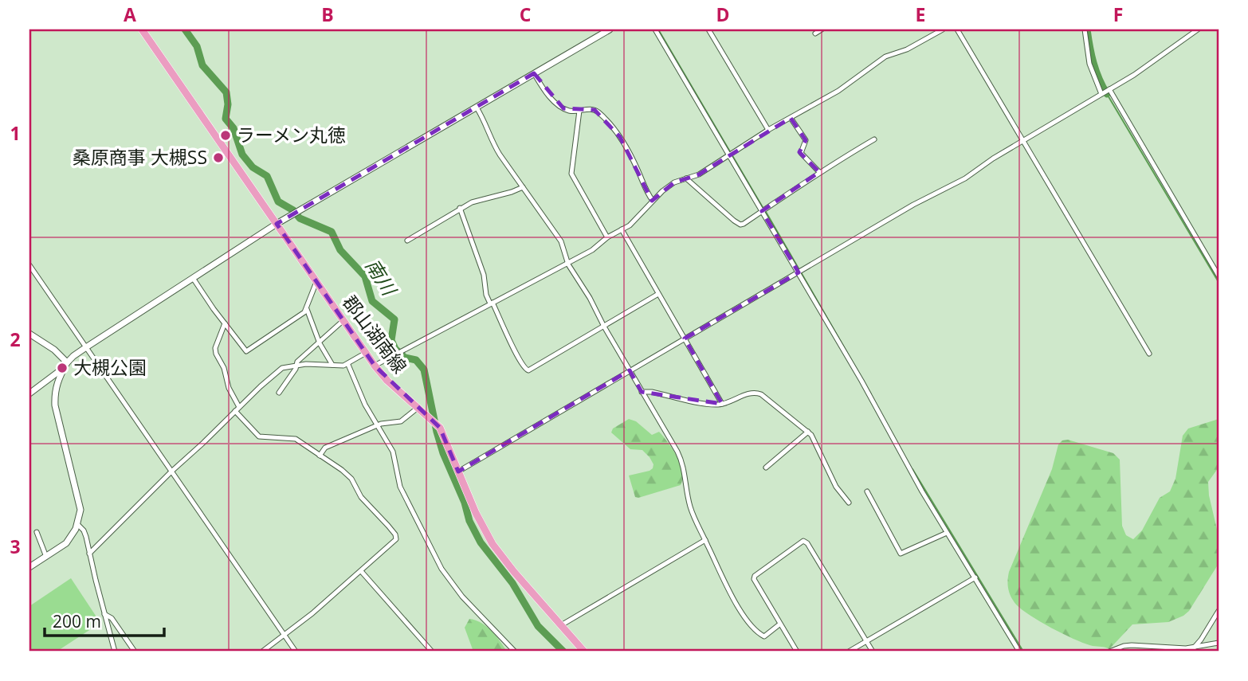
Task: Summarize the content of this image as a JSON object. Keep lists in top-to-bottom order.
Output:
{
  "streets": {
    "main road": ["郡山湖南線"]
  },
  "water": ["南川"],
  "places": ["ラーメン丸徳", "桑原商事 大槻SS", "大槻公園"],
  "scale_bar": "200 m",
  "grid": {
    "columns": [
      "A",
      "B",
      "C",
      "D",
      "E",
      "F"
    ],
    "rows": ["1", "2", "3"]
  }
}
